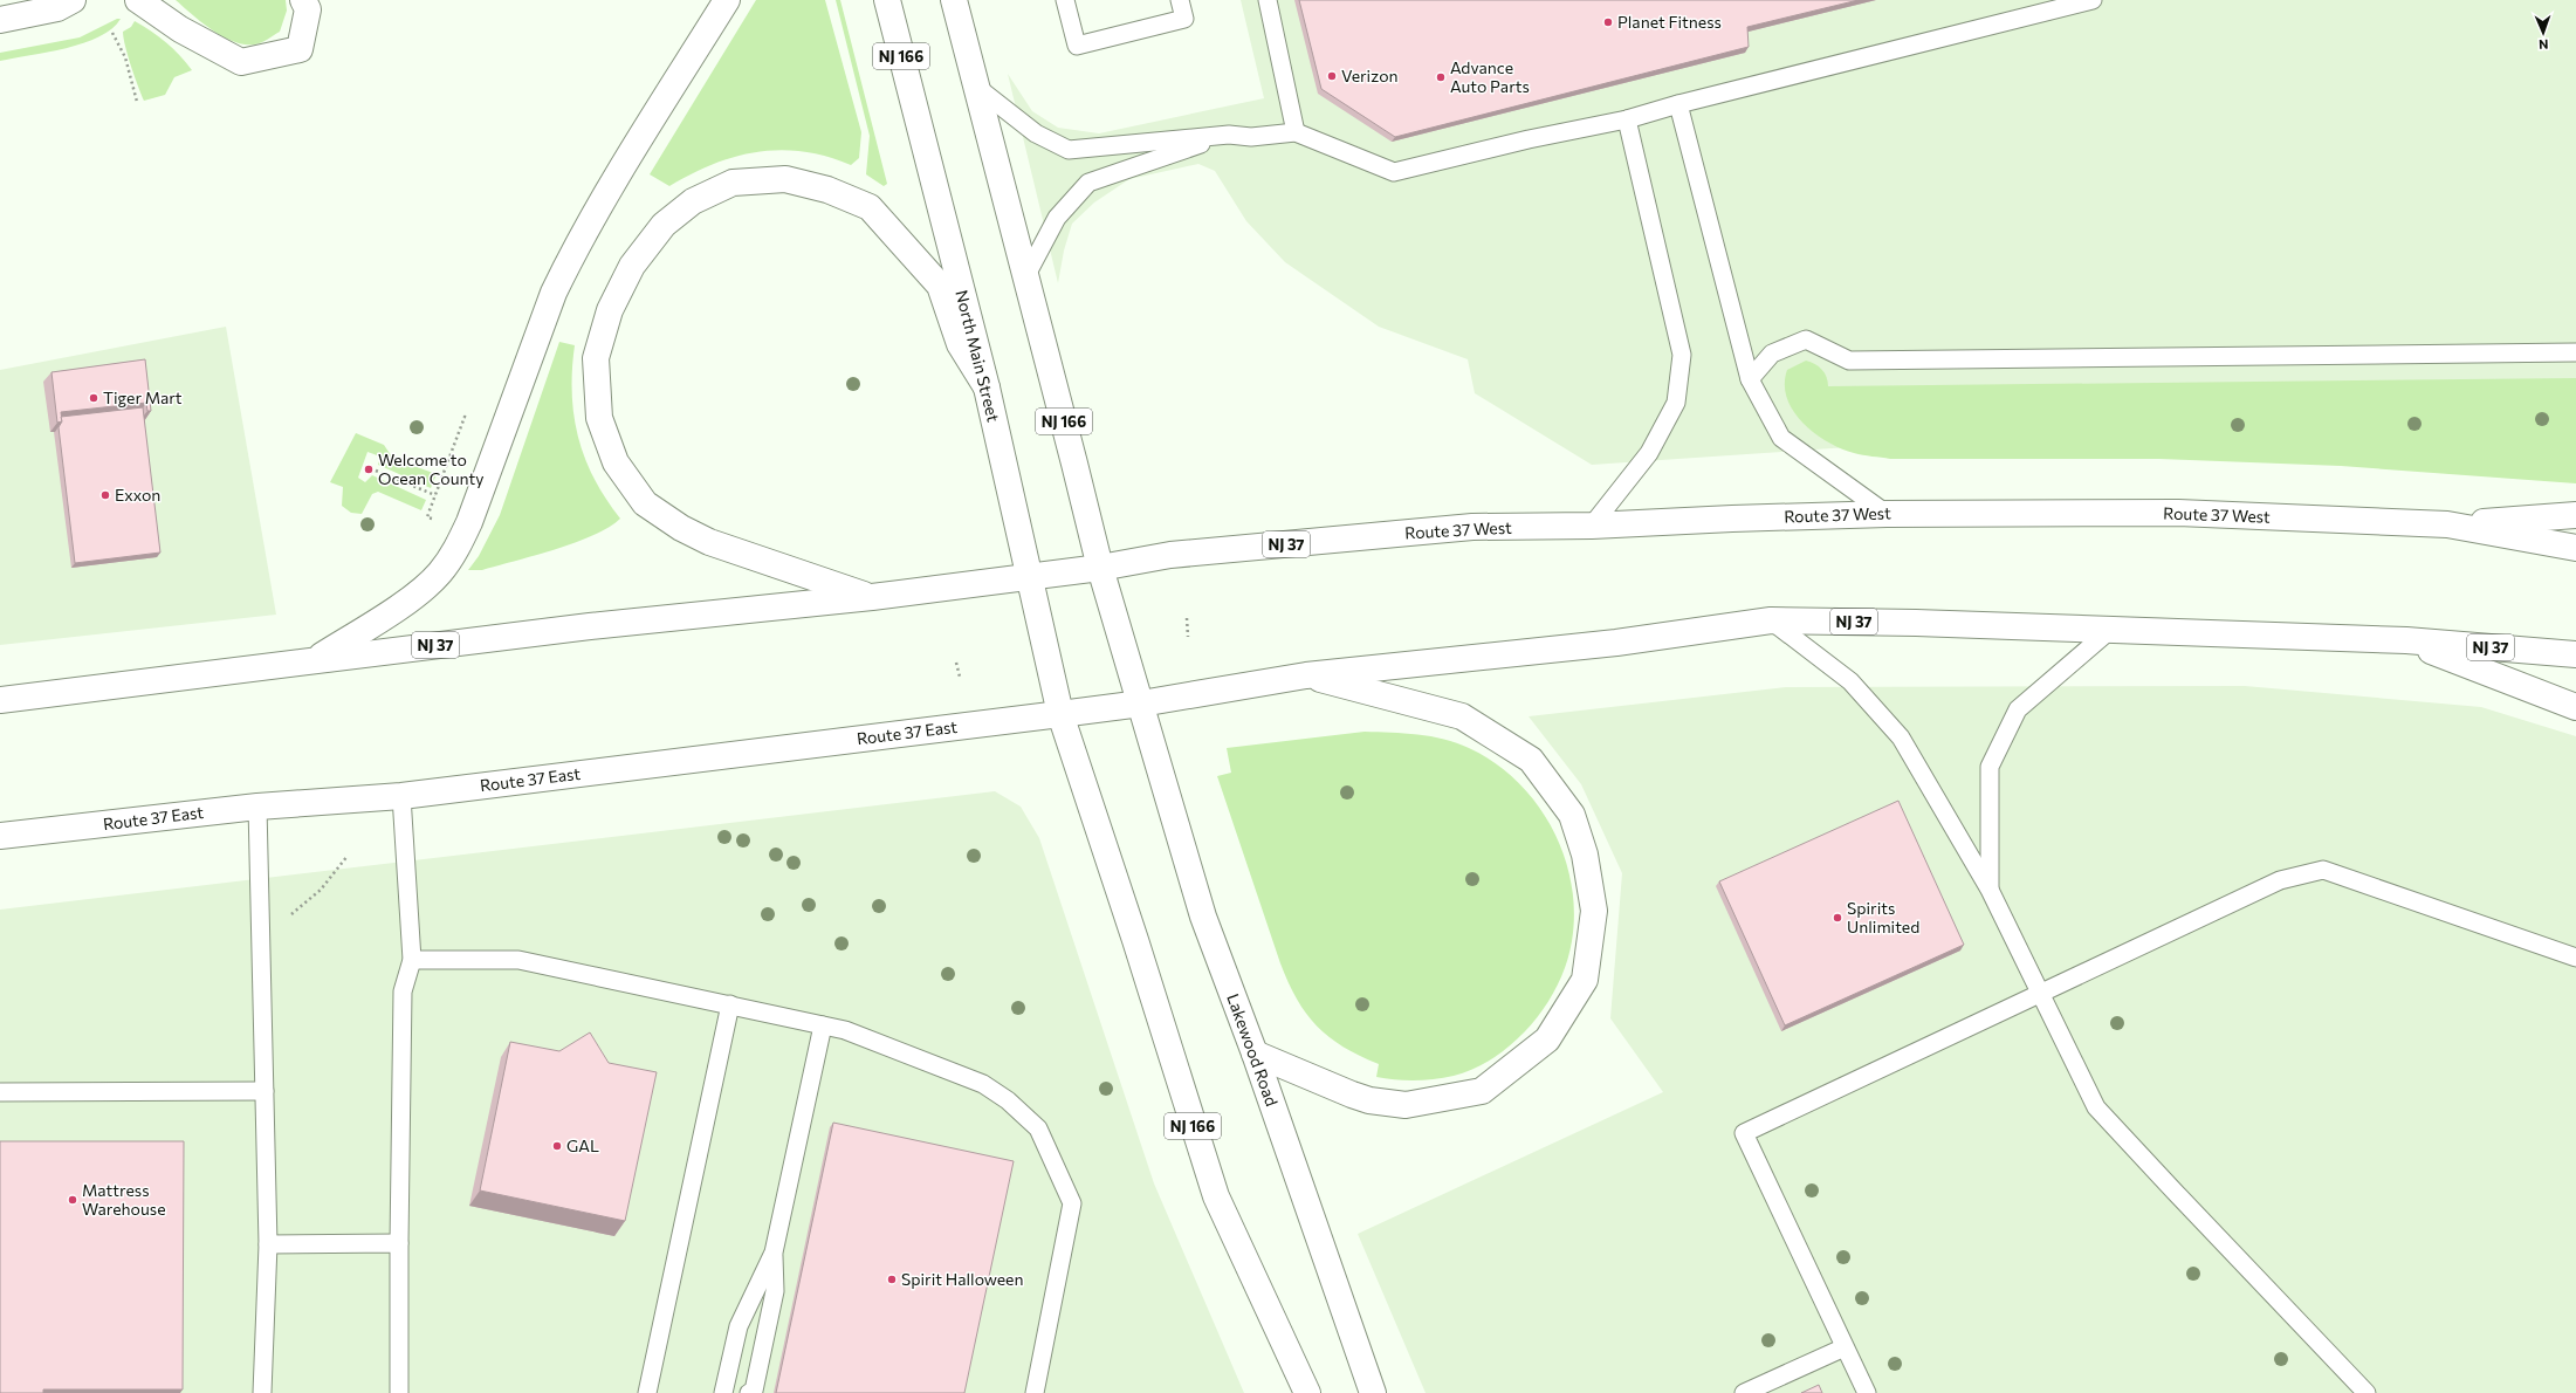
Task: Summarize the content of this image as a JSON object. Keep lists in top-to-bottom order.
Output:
{
  "streets": {
    "main road": [
      "NJ 166",
      "North Main Street",
      "Route 37 West",
      "NJ 37",
      "Route 37 East",
      "Lakewood Road"
    ]
  },
  "crossings": [
    ["NJ 166", "North Main Street"],
    ["NJ 166", "Route 37 West"],
    ["NJ 166", "NJ 37"],
    ["NJ 166", "Route 37 East"],
    ["NJ 166", "Lakewood Road"],
    ["North Main Street", "NJ 37"],
    ["North Main Street", "Route 37 East"],
    ["Route 37 West", "NJ 37"],
    ["NJ 37", "Route 37 East"],
    ["NJ 37", "Lakewood Road"]
  ],
  "places": [
    "Planet Fitness",
    "Verizon",
    "Advance Auto Parts",
    "Tiger Mart",
    "Welcome to Ocean County",
    "Exxon",
    "Spirits Unlimited",
    "GAL",
    "Mattress Warehouse",
    "Spirit Halloween"
  ],
  "north": "bottom"
}
